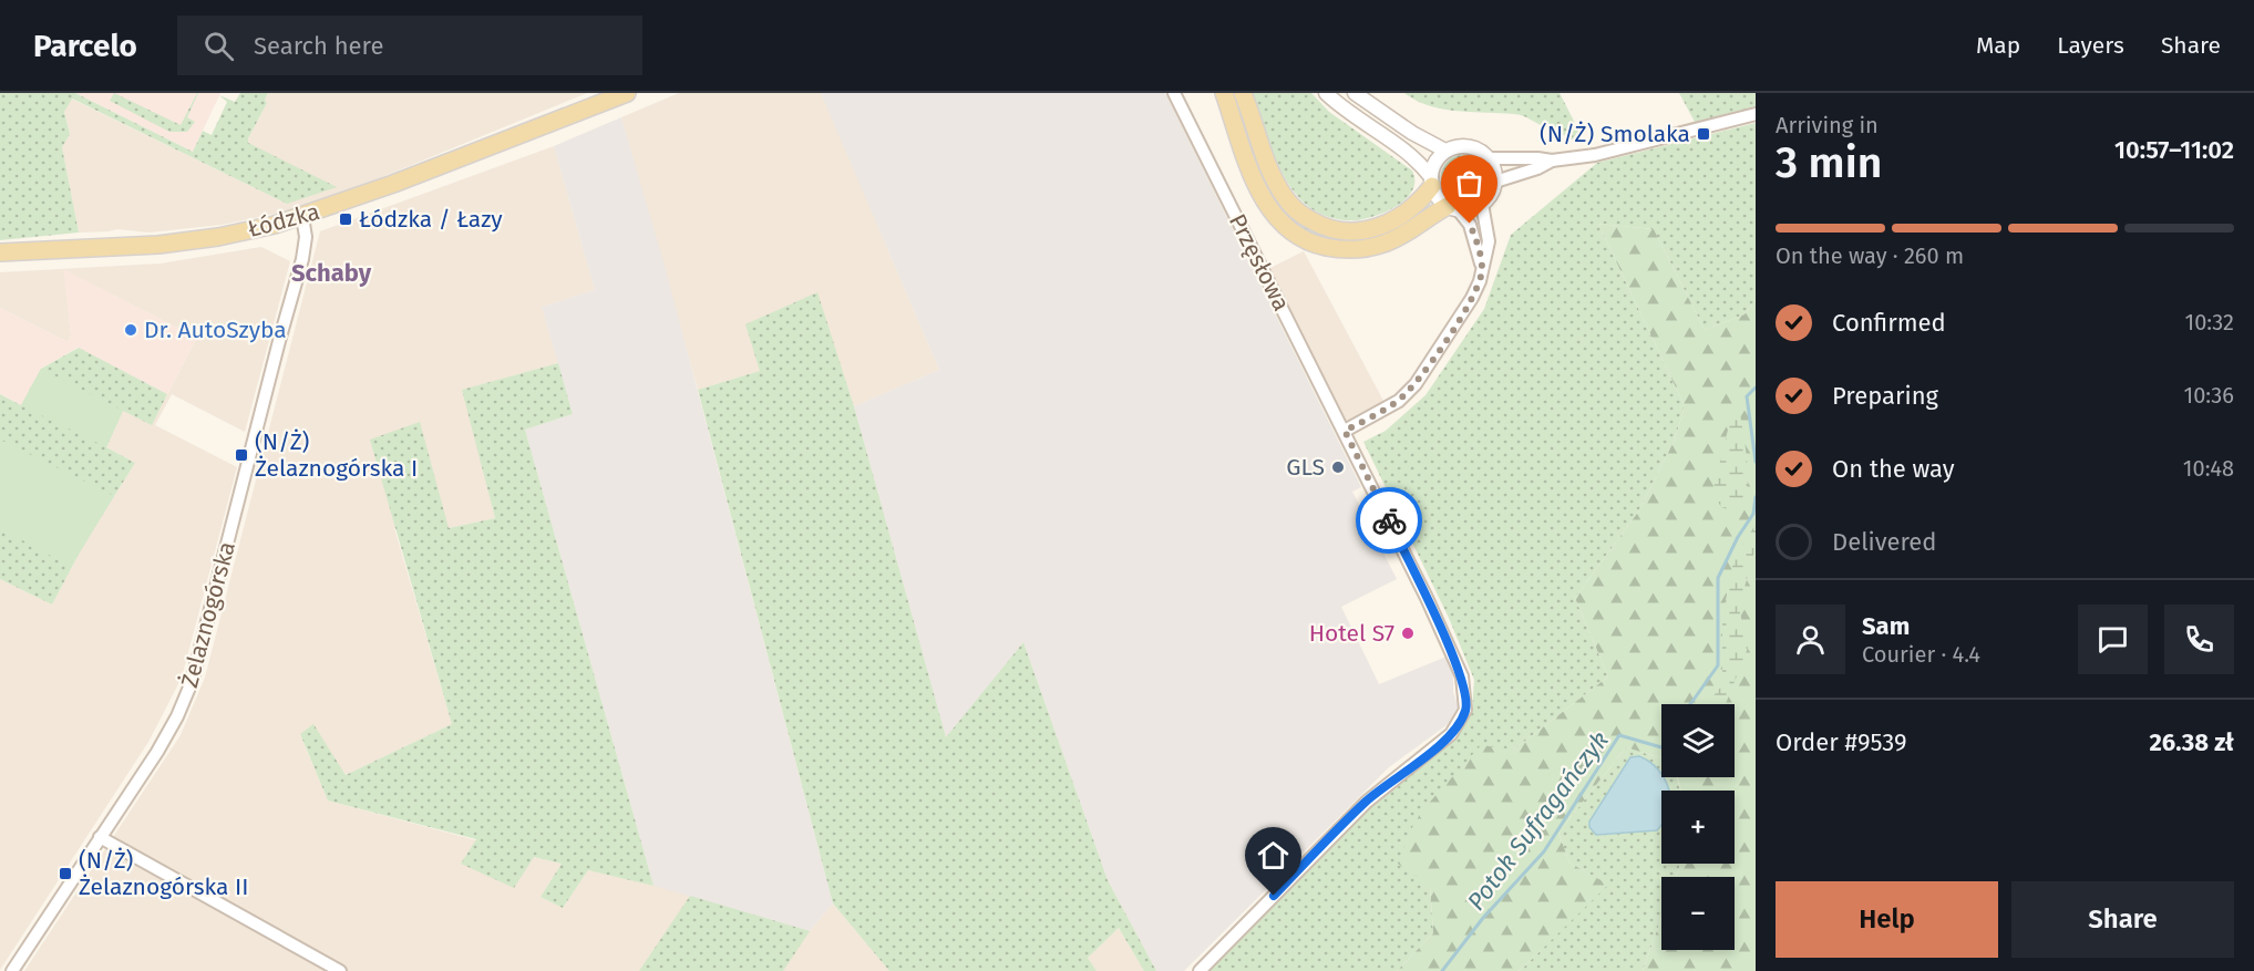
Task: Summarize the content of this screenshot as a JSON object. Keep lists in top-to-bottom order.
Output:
{
  "streets": {
    "main road": ["Łódzka"],
    "street": ["Przęsłowa", "Żelaznogórska"]
  },
  "crossings": [
    ["Łódzka", "Żelaznogórska"]
  ],
  "districts": ["Schaby"],
  "water": ["Potok Sufragańczyk"],
  "places": {
    "transit": [
      "(N/Ż) Smolaka",
      "Łódzka / Łazy",
      "(N/Ż) Żelaznogórska I",
      "(N/Ż) Żelaznogórska II"
    ],
    "other": ["Dr. AutoSzyba", "GLS", "Hotel S7"]
  },
  "page": {
    "header": "Parcelo",
    "search": "Search here",
    "nav": ["Map", "Layers", "Share"],
    "heading": ["3 min", "Arriving in", "10:57–11:02"],
    "panel": [
      "Sam",
      "Courier · 4.4",
      "Order #9539",
      "26.38 zł"
    ],
    "bar": "On the way · 260 m",
    "list": [
      ["Confirmed", "10:32"],
      ["Preparing", "10:36"],
      ["On the way", "10:48"],
      "Delivered"
    ],
    "map_buttons": ["+", "−"],
    "buttons": ["Help", "Share"]
  }
}
